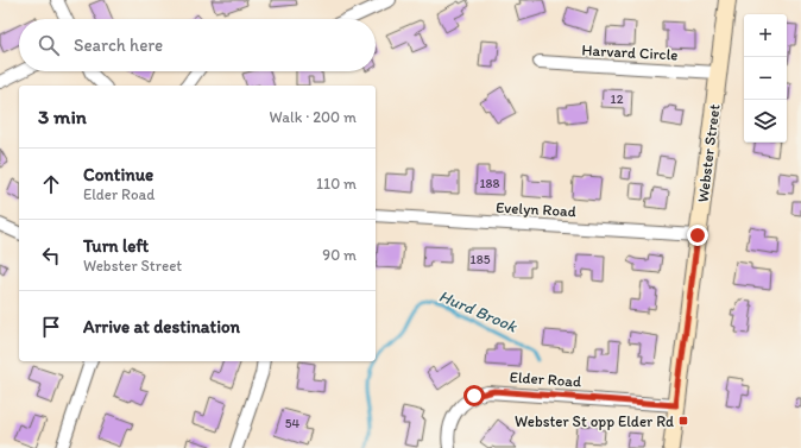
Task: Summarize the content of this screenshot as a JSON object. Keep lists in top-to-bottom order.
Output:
{
  "streets": {
    "street": [
      "Harvard Circle",
      "Webster Street",
      "Evelyn Road",
      "Elder Road"
    ]
  },
  "crossings": [
    ["Harvard Circle", "Webster Street"],
    ["Webster Street", "Evelyn Road"],
    ["Webster Street", "Elder Road"]
  ],
  "water": ["Hurd Brook"],
  "places": {
    "transit": ["Webster St opp Elder Rd"]
  },
  "house_numbers": [
    "12",
    "188",
    "185",
    "54"
  ],
  "page": {
    "map_buttons": ["+", "−"],
    "search": "Search here",
    "heading": ["3 min", "Walk · 200 m"],
    "list": [
      ["Continue", "Elder Road", "110 m"],
      ["Turn left", "Webster Street", "90 m"],
      "Arrive at destination"
    ]
  }
}
